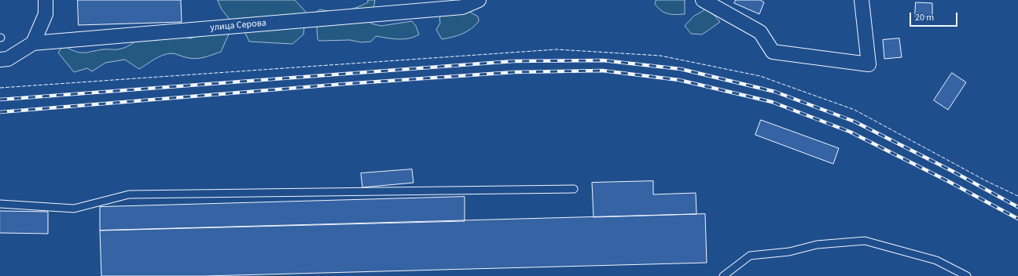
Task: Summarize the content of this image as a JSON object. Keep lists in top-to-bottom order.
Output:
{
  "streets": {
    "street": ["улица Серова"]
  },
  "scale_bar": "20 m"
}
